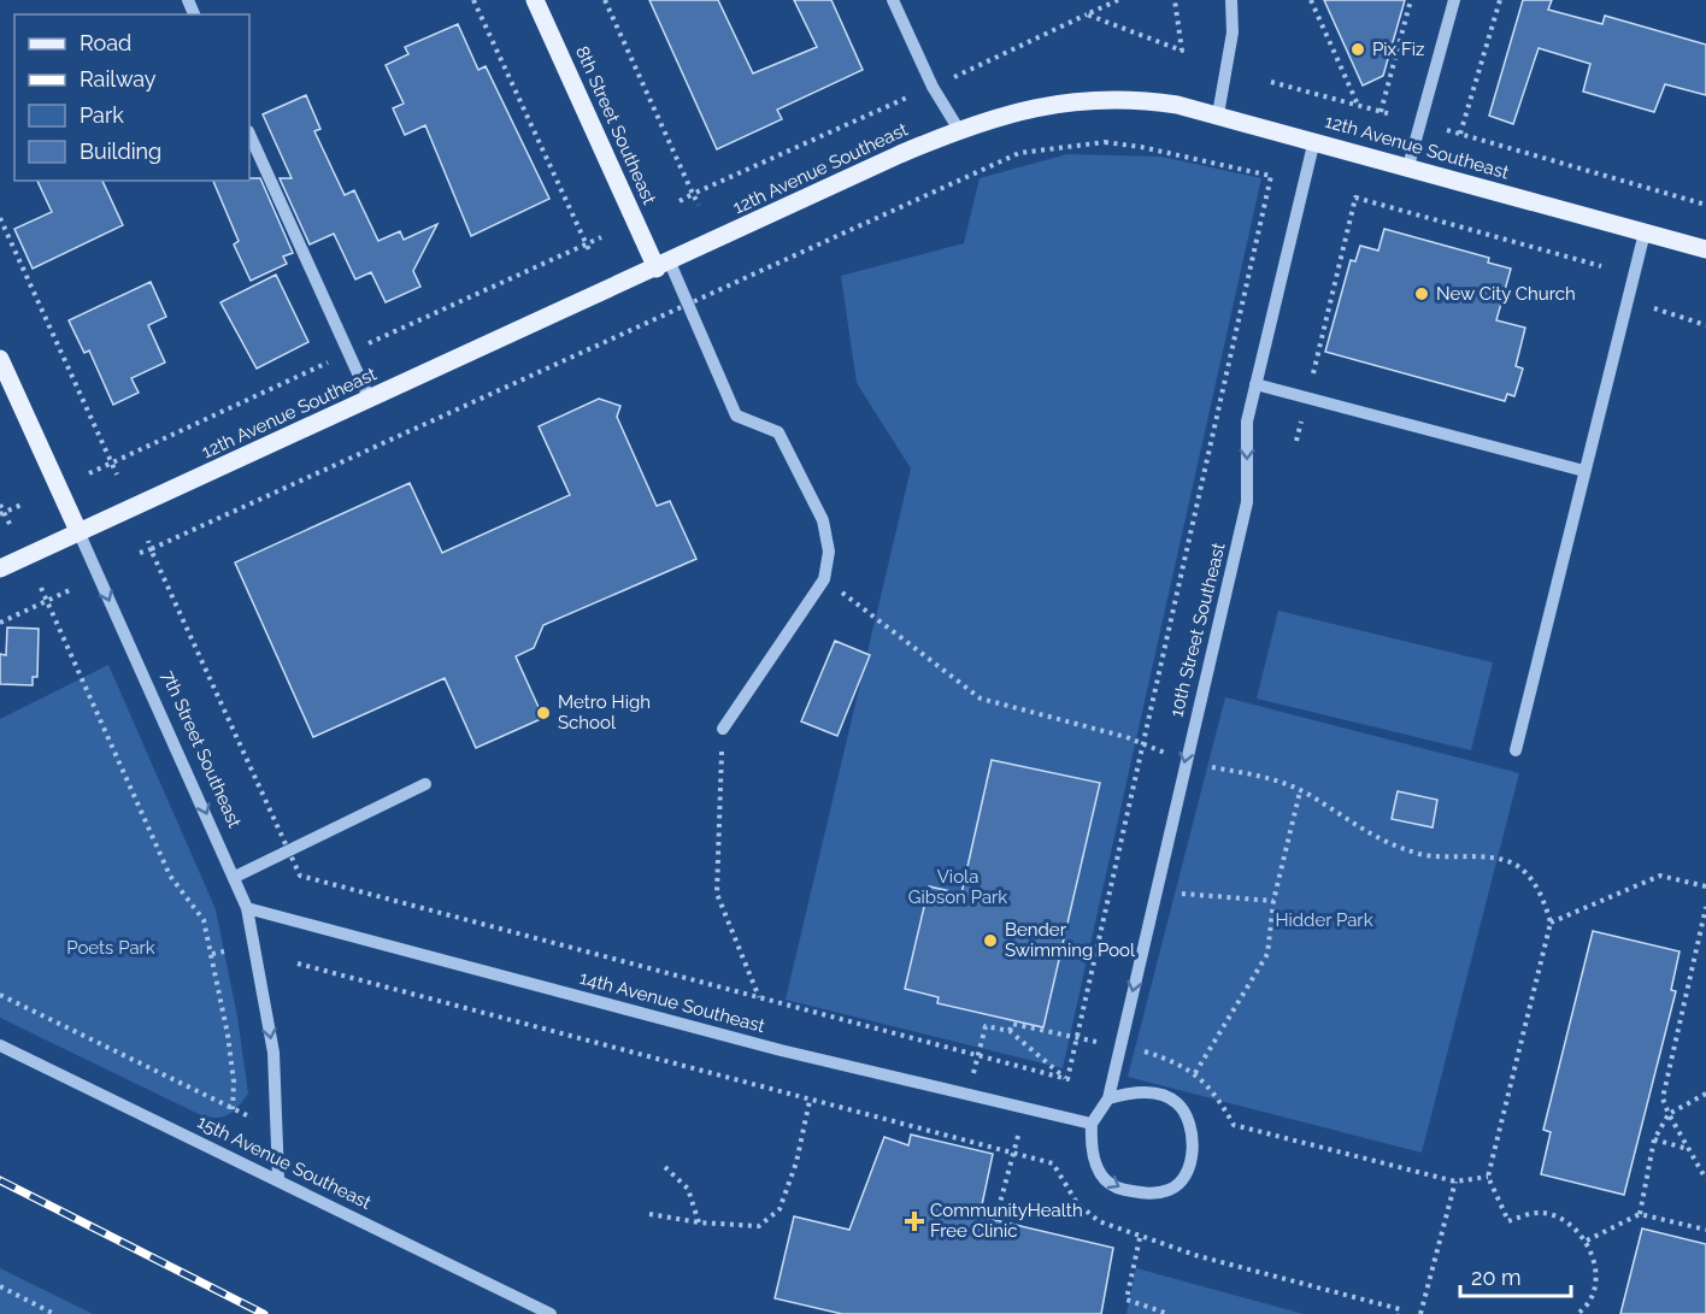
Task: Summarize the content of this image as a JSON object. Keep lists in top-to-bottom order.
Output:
{
  "streets": {
    "main road": ["8th Street Southeast", "12th Avenue Southeast", "7th Street Southeast"],
    "street": ["10th Street Southeast", "14th Avenue Southeast", "15th Avenue Southeast"]
  },
  "crossings": [
    ["8th Street Southeast", "12th Avenue Southeast"],
    ["12th Avenue Southeast", "10th Street Southeast"],
    ["12th Avenue Southeast", "7th Street Southeast"],
    ["10th Street Southeast", "14th Avenue Southeast"],
    ["7th Street Southeast", "14th Avenue Southeast"],
    ["7th Street Southeast", "15th Avenue Southeast"]
  ],
  "one_way": ["10th Street Southeast", "7th Street Southeast"],
  "parks": ["Viola Gibson Park", "Hidder Park", "Poets Park"],
  "places": {
    "other": [
      "Pix Fiz",
      "New City Church",
      "Metro High School",
      "Bender Swimming Pool"
    ],
    "health": ["CommunityHealth Free Clinic"]
  },
  "legend": [
    "Road",
    "Railway",
    "Park",
    "Building"
  ],
  "scale_bar": "20 m"
}
